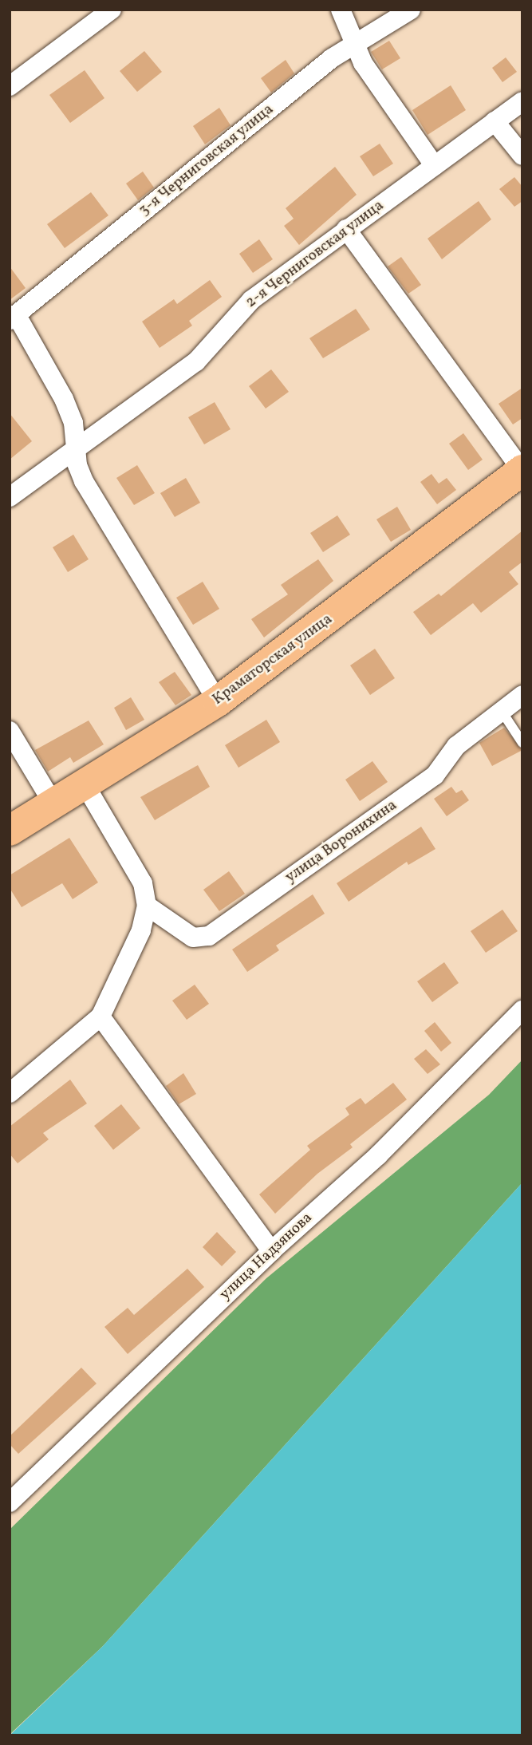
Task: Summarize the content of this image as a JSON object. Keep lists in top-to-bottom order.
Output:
{
  "streets": {
    "main road": ["Краматорская улица"],
    "street": [
      "3-я Черниговская улица",
      "2-я Черниговская улица",
      "улица Воронихина",
      "улица Надзянова"
    ]
  }
}
